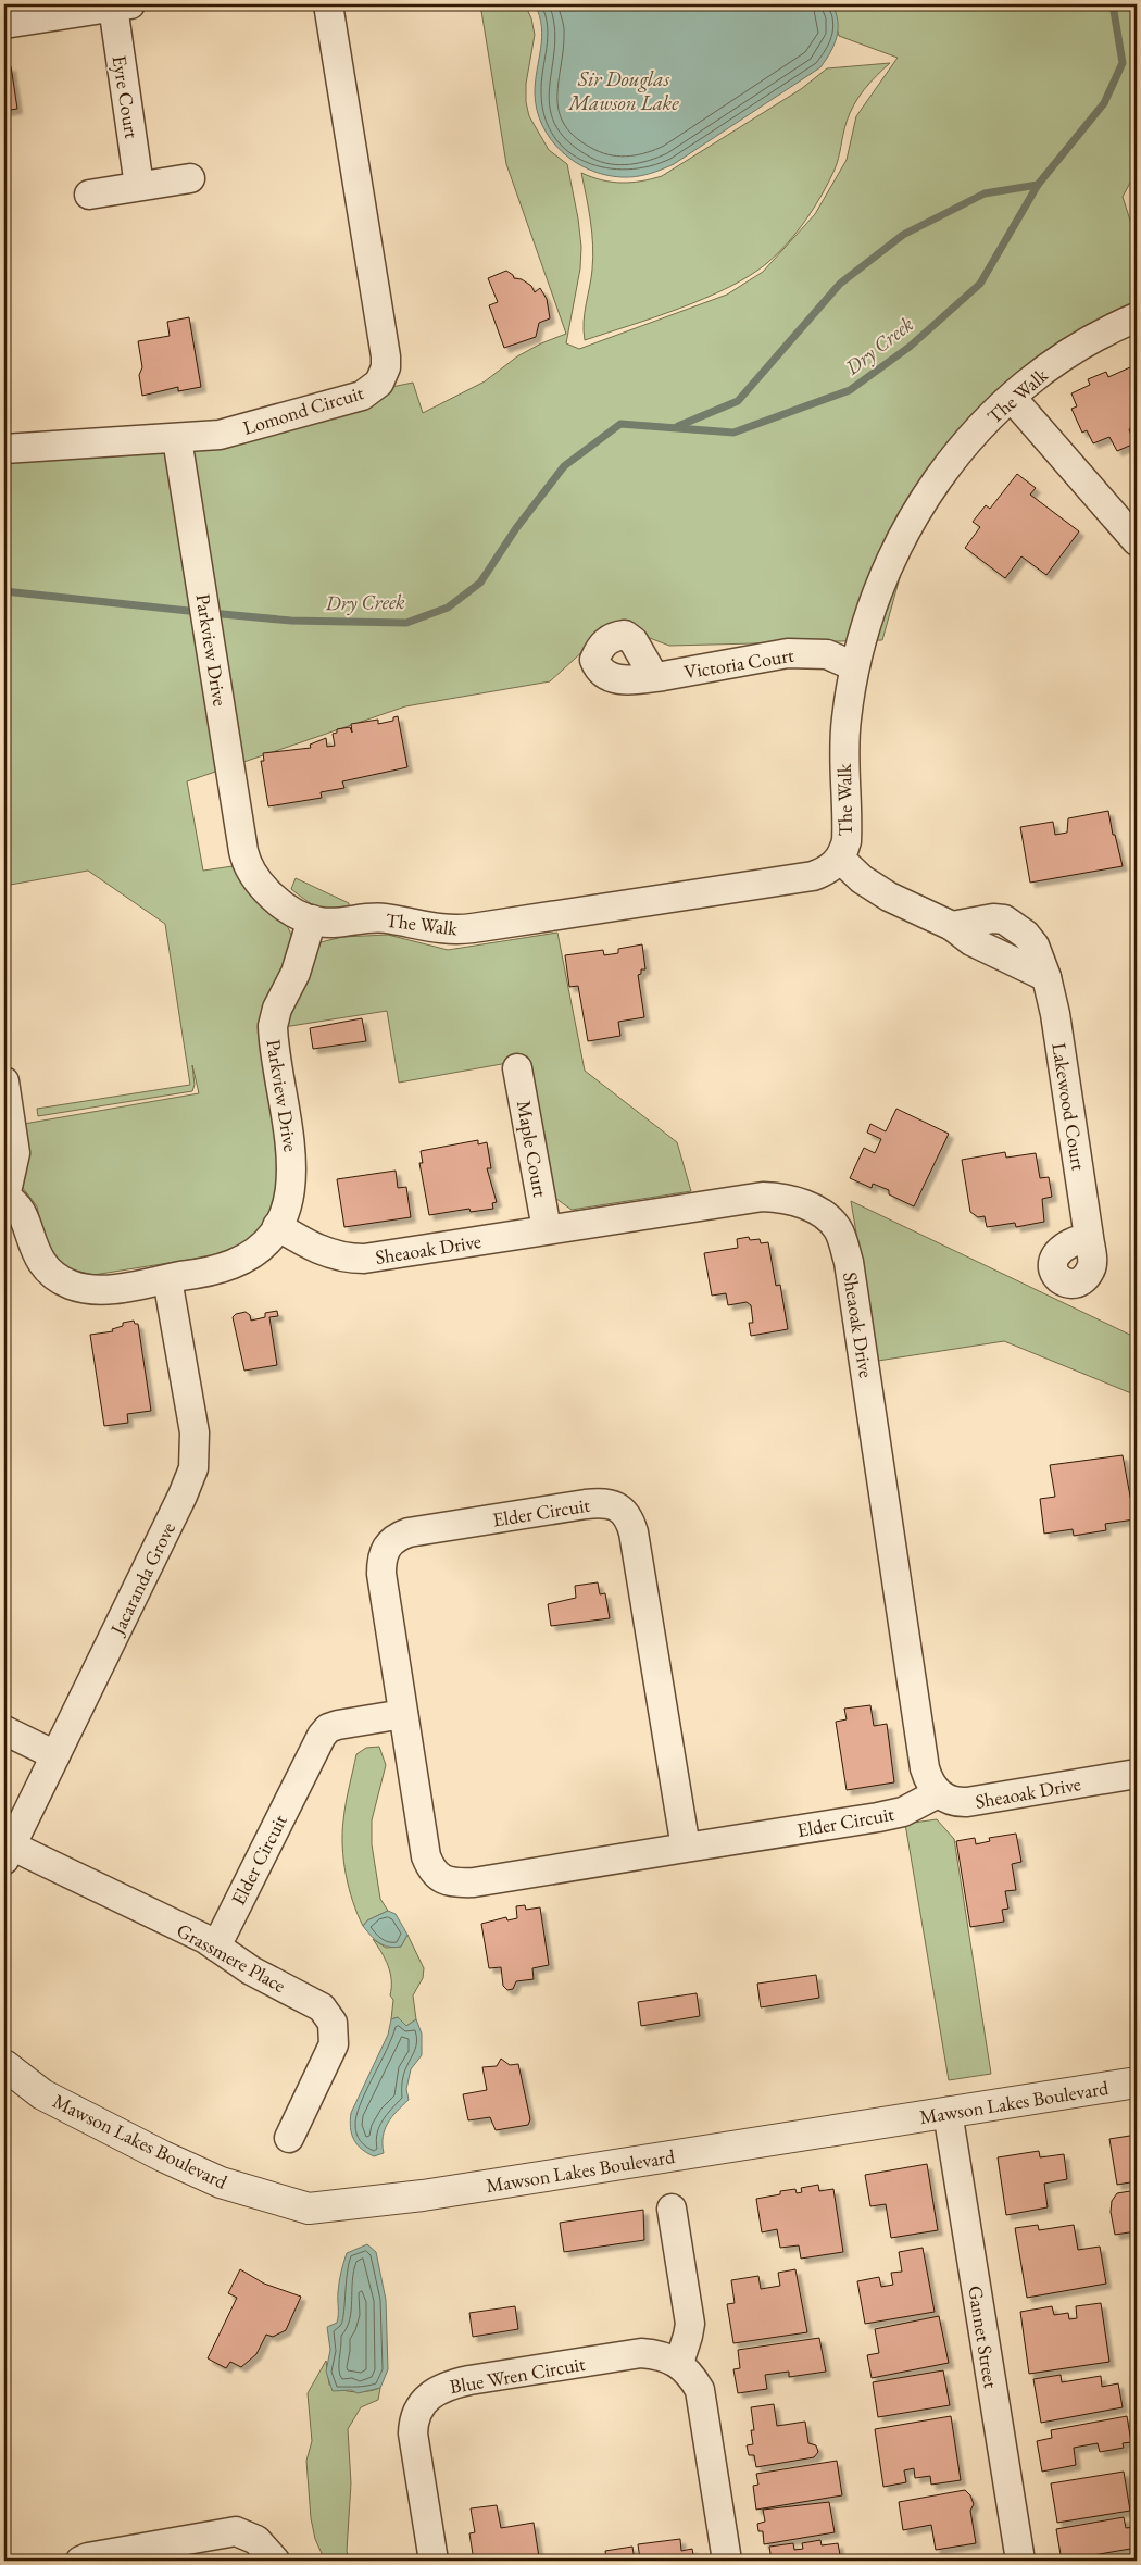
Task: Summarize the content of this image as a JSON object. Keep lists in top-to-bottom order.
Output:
{
  "streets": {
    "street": [
      "Eyre Court",
      "The Walk",
      "Lomond Circuit",
      "Parkview Drive",
      "Victoria Court",
      "Lakewood Court",
      "Maple Court",
      "Sheaoak Drive",
      "Elder Circuit",
      "Jacaranda Grove",
      "Grassmere Place",
      "Mawson Lakes Boulevard",
      "Gannet Street",
      "Blue Wren Circuit"
    ]
  },
  "crossings": [
    ["The Walk", "Parkview Drive"],
    ["The Walk", "Victoria Court"],
    ["The Walk", "Lakewood Court"],
    ["Lomond Circuit", "Parkview Drive"],
    ["Parkview Drive", "Sheaoak Drive"],
    ["Parkview Drive", "Jacaranda Grove"],
    ["Maple Court", "Sheaoak Drive"],
    ["Sheaoak Drive", "Elder Circuit"],
    ["Elder Circuit", "Grassmere Place"],
    ["Jacaranda Grove", "Grassmere Place"],
    ["Mawson Lakes Boulevard", "Gannet Street"]
  ],
  "water": ["Sir Douglas Mawson Lake", "Dry Creek"]
}
